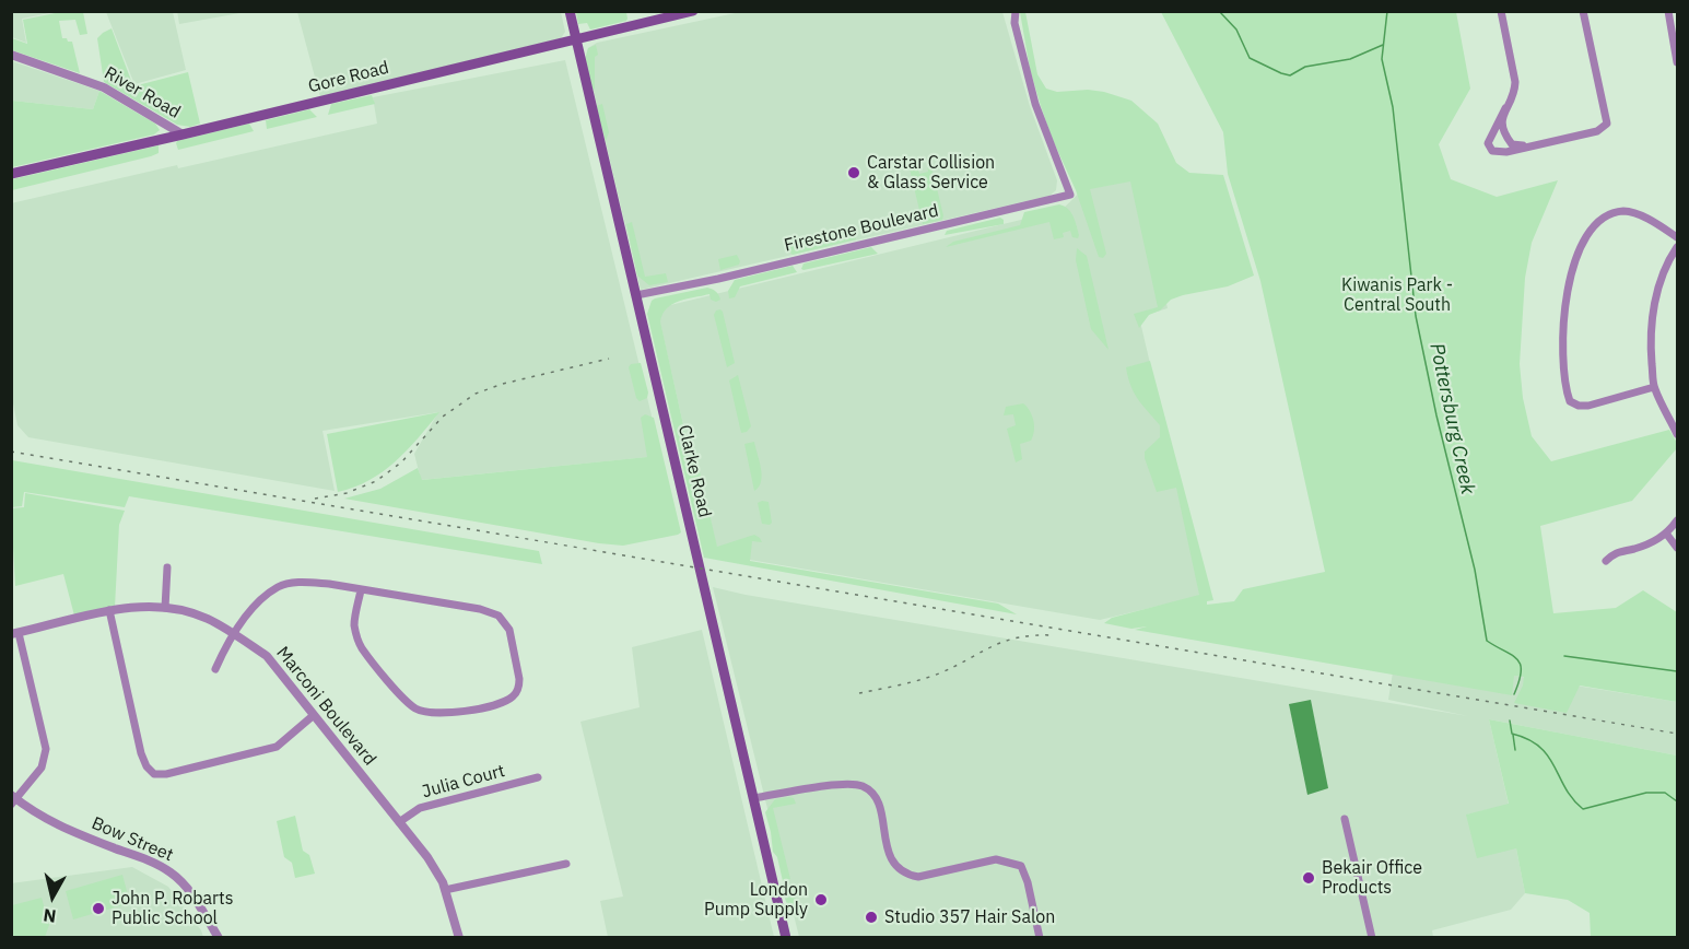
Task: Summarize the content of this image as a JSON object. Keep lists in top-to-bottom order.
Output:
{
  "streets": {
    "main road": ["Gore Road", "Clarke Road"],
    "street": [
      "River Road",
      "Firestone Boulevard",
      "Marconi Boulevard",
      "Julia Court",
      "Bow Street"
    ]
  },
  "crossings": [
    ["Gore Road", "River Road"],
    ["Gore Road", "Clarke Road"],
    ["Firestone Boulevard", "Clarke Road"],
    ["Marconi Boulevard", "Julia Court"]
  ],
  "water": ["Pottersburg Creek"],
  "parks": ["Kiwanis Park - Central South"],
  "places": [
    "Carstar Collision & Glass Service",
    "Bekair Office Products",
    "London Pump Supply",
    "John P. Robarts Public School",
    "Studio 357 Hair Salon"
  ],
  "north": "bottom"
}
